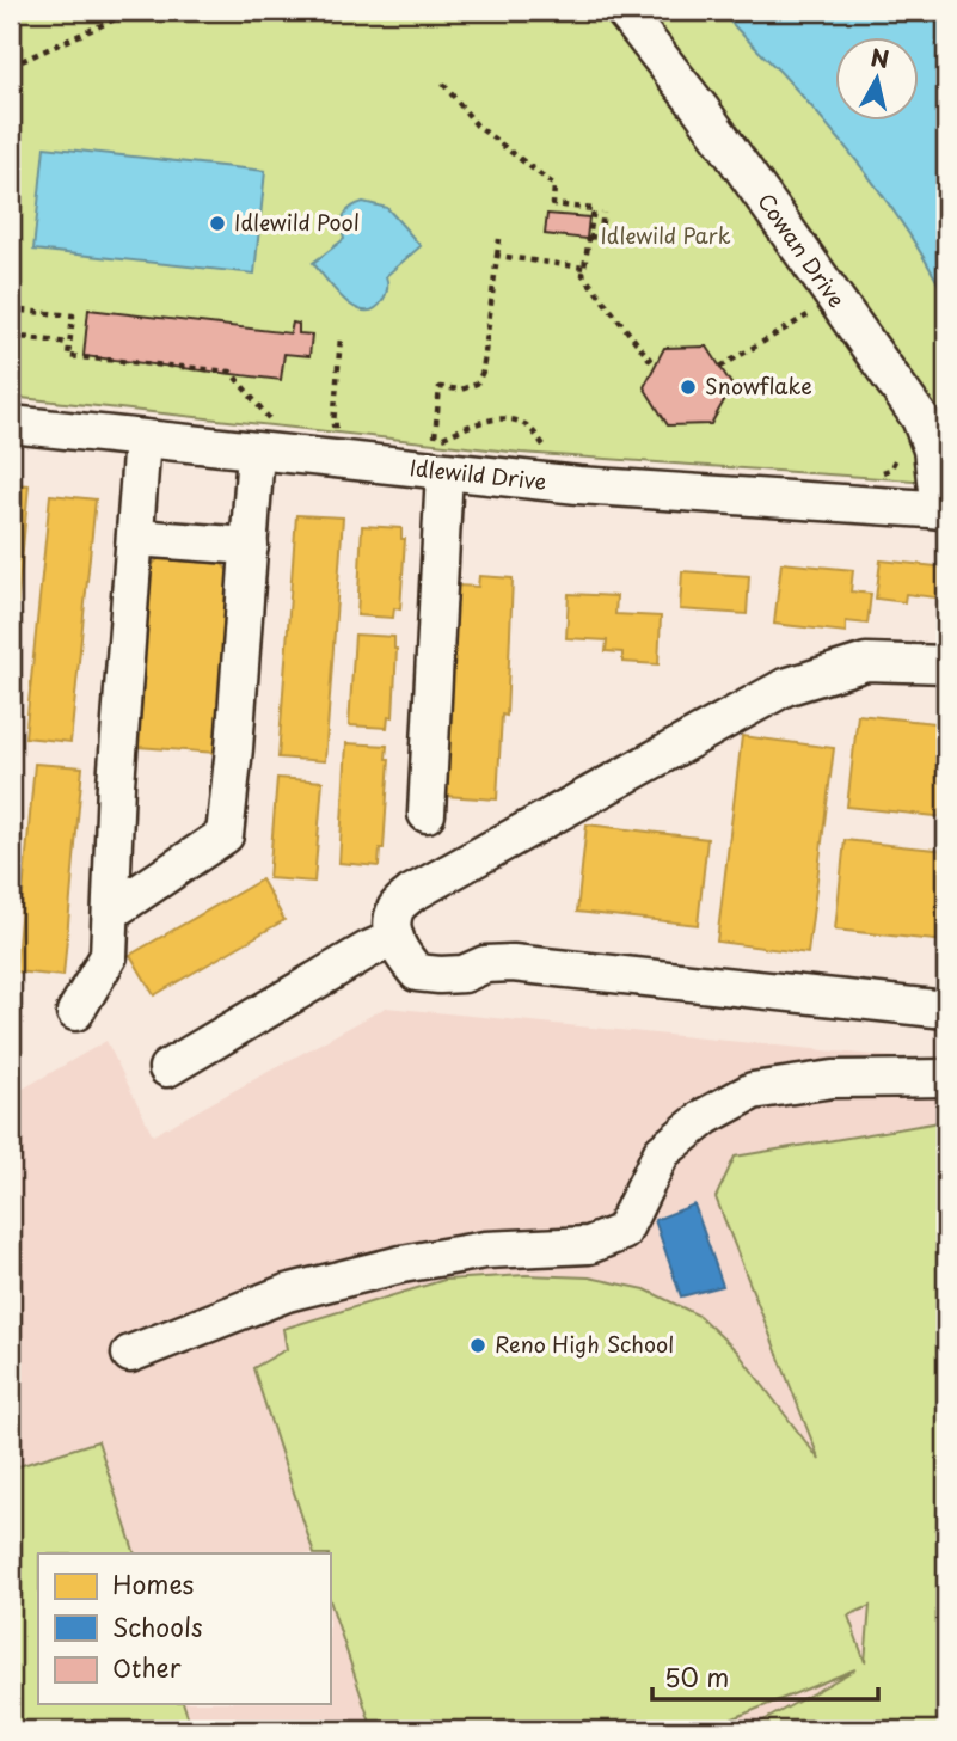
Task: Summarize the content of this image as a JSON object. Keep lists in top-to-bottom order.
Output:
{
  "streets": {
    "street": ["Cowan Drive", "Idlewild Drive"]
  },
  "crossings": [
    ["Cowan Drive", "Idlewild Drive"]
  ],
  "parks": ["Idlewild Park"],
  "places": ["Idlewild Pool", "Snowflake", "Reno High School"],
  "legend": ["Homes", "Schools", "Other"],
  "scale_bar": "50 m",
  "north": "top"
}
